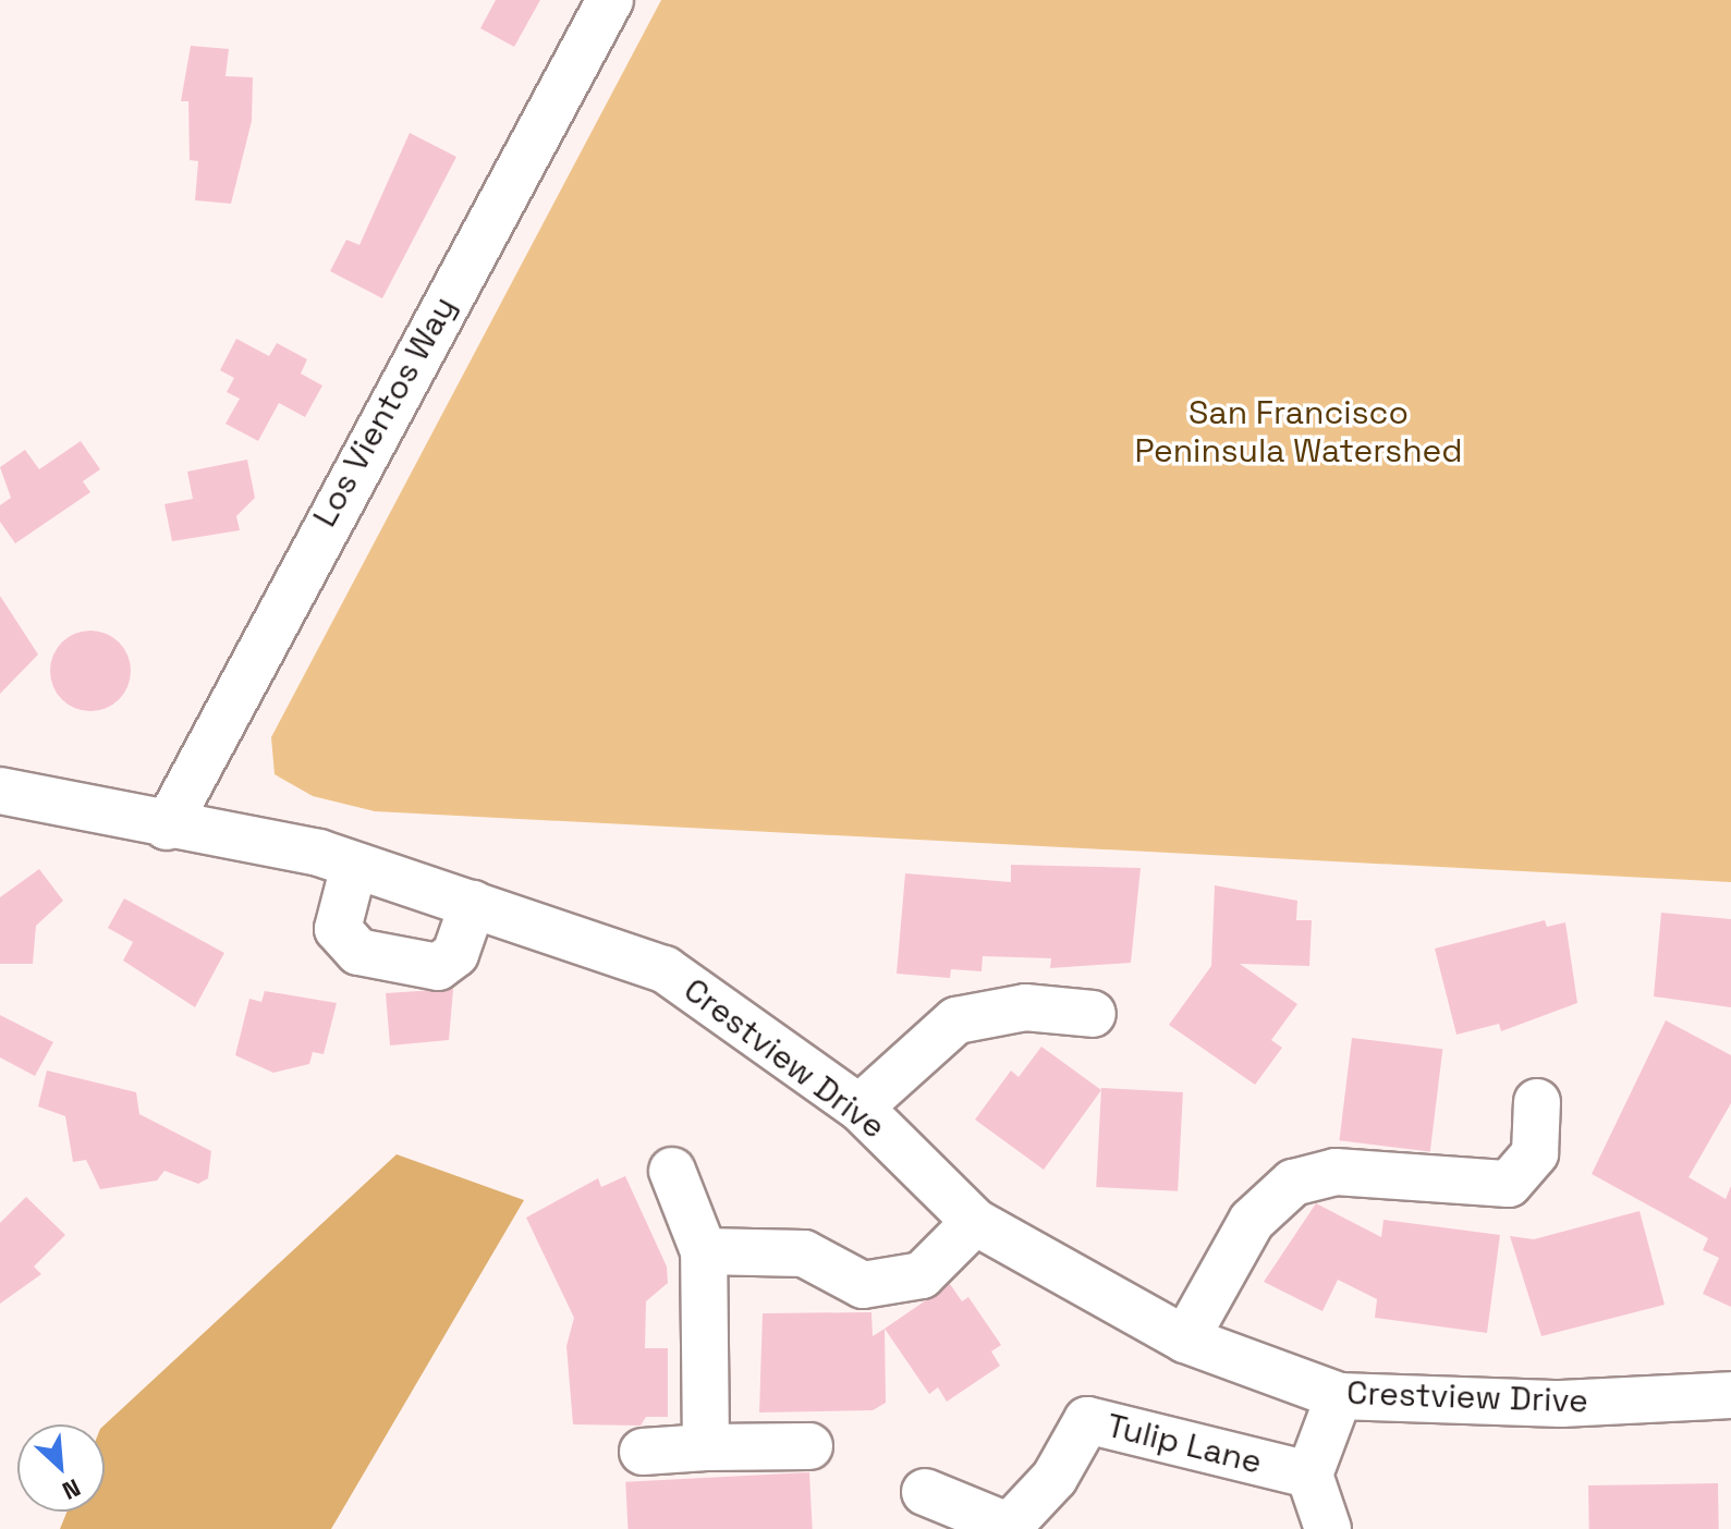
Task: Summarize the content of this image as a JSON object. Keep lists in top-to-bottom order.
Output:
{
  "streets": {
    "street": ["Los Vientos Way", "Crestview Drive", "Tulip Lane"]
  },
  "crossings": [
    ["Los Vientos Way", "Crestview Drive"]
  ],
  "parks": ["San Francisco Peninsula Watershed"],
  "north": "bottom right"
}
